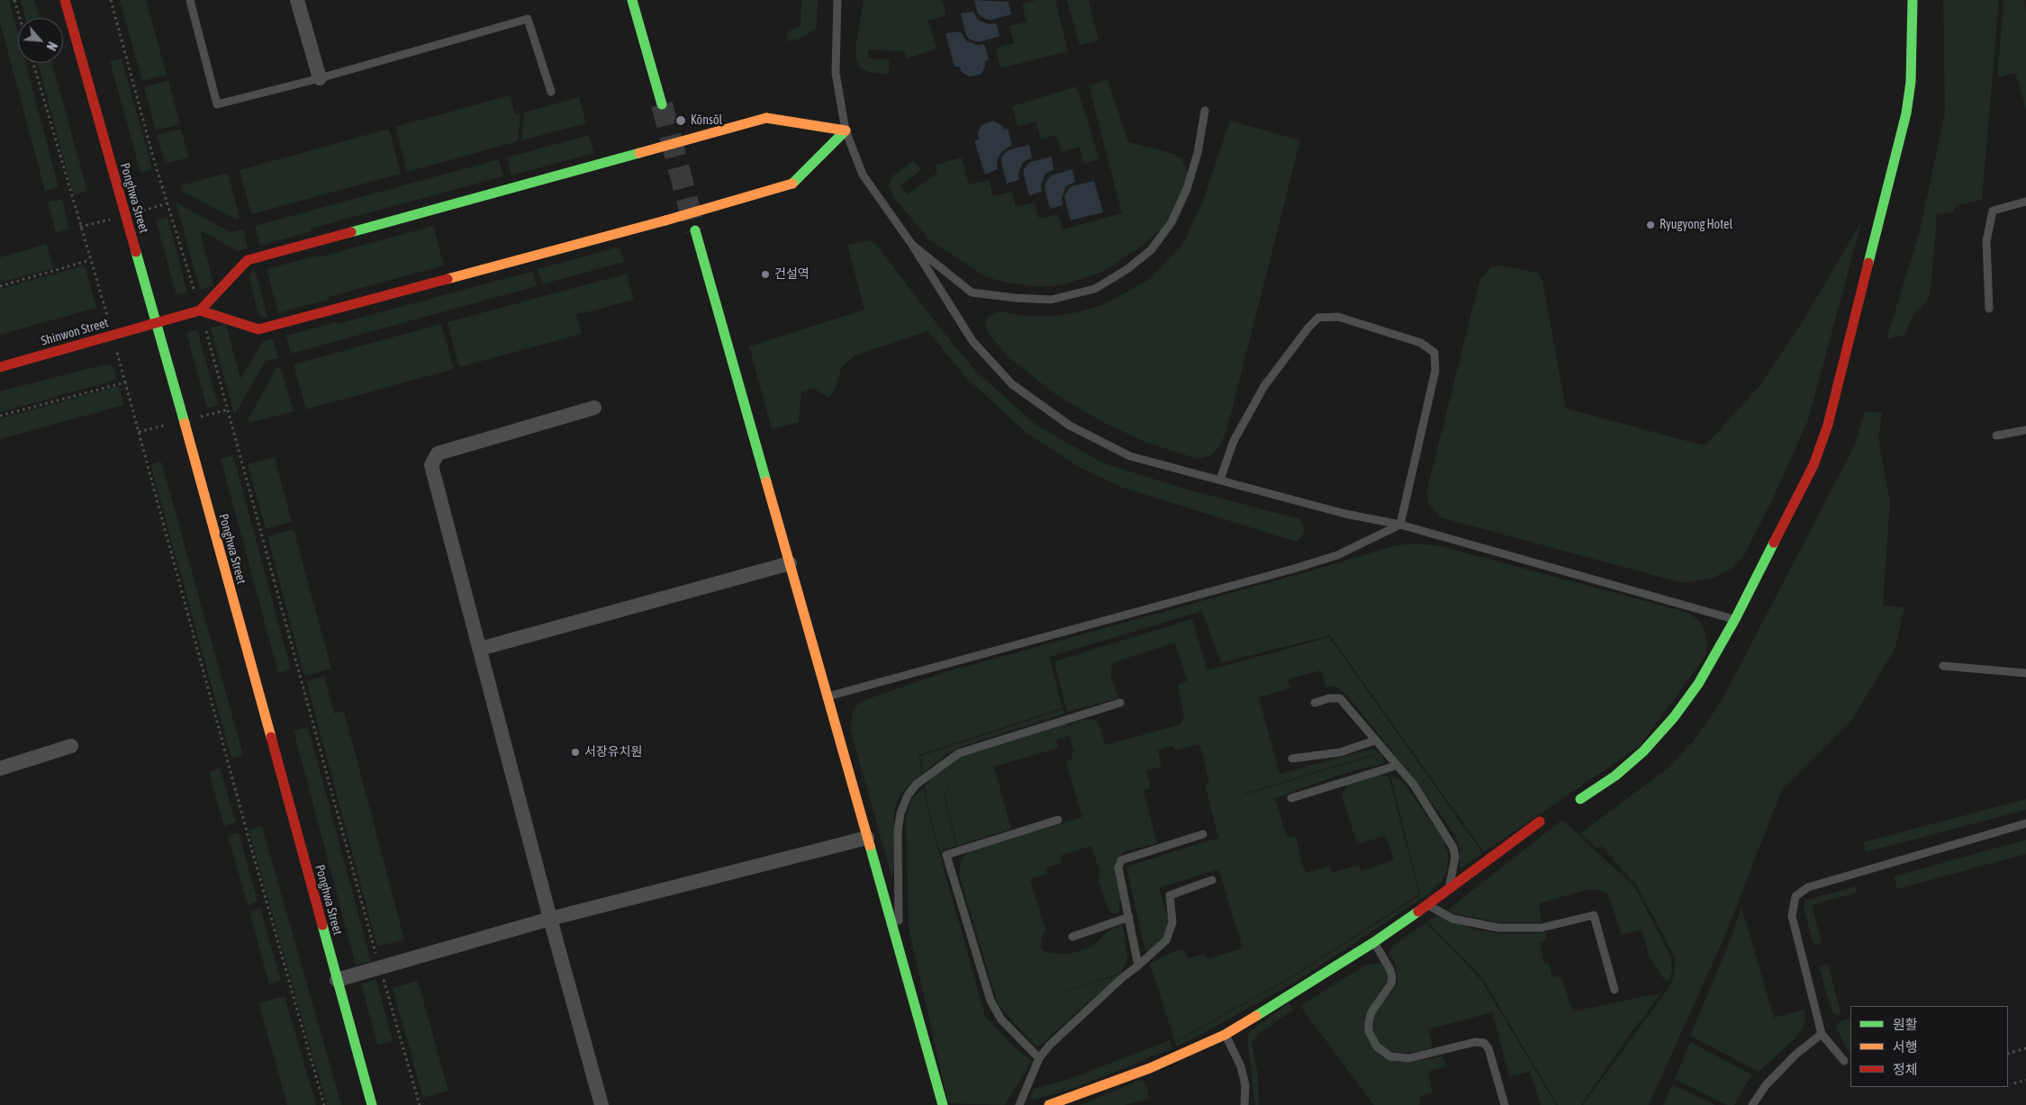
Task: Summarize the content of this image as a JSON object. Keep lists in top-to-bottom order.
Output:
{
  "streets": {
    "street": ["Ponghwa Street", "Shinwon Street"]
  },
  "crossings": [
    ["Ponghwa Street", "Shinwon Street"]
  ],
  "places": [
    "Kŏnsŏl",
    "Ryugyong Hotel",
    "건설역",
    "서장유치원"
  ],
  "legend": ["원활", "서행", "정체"],
  "north": "bottom right"
}
